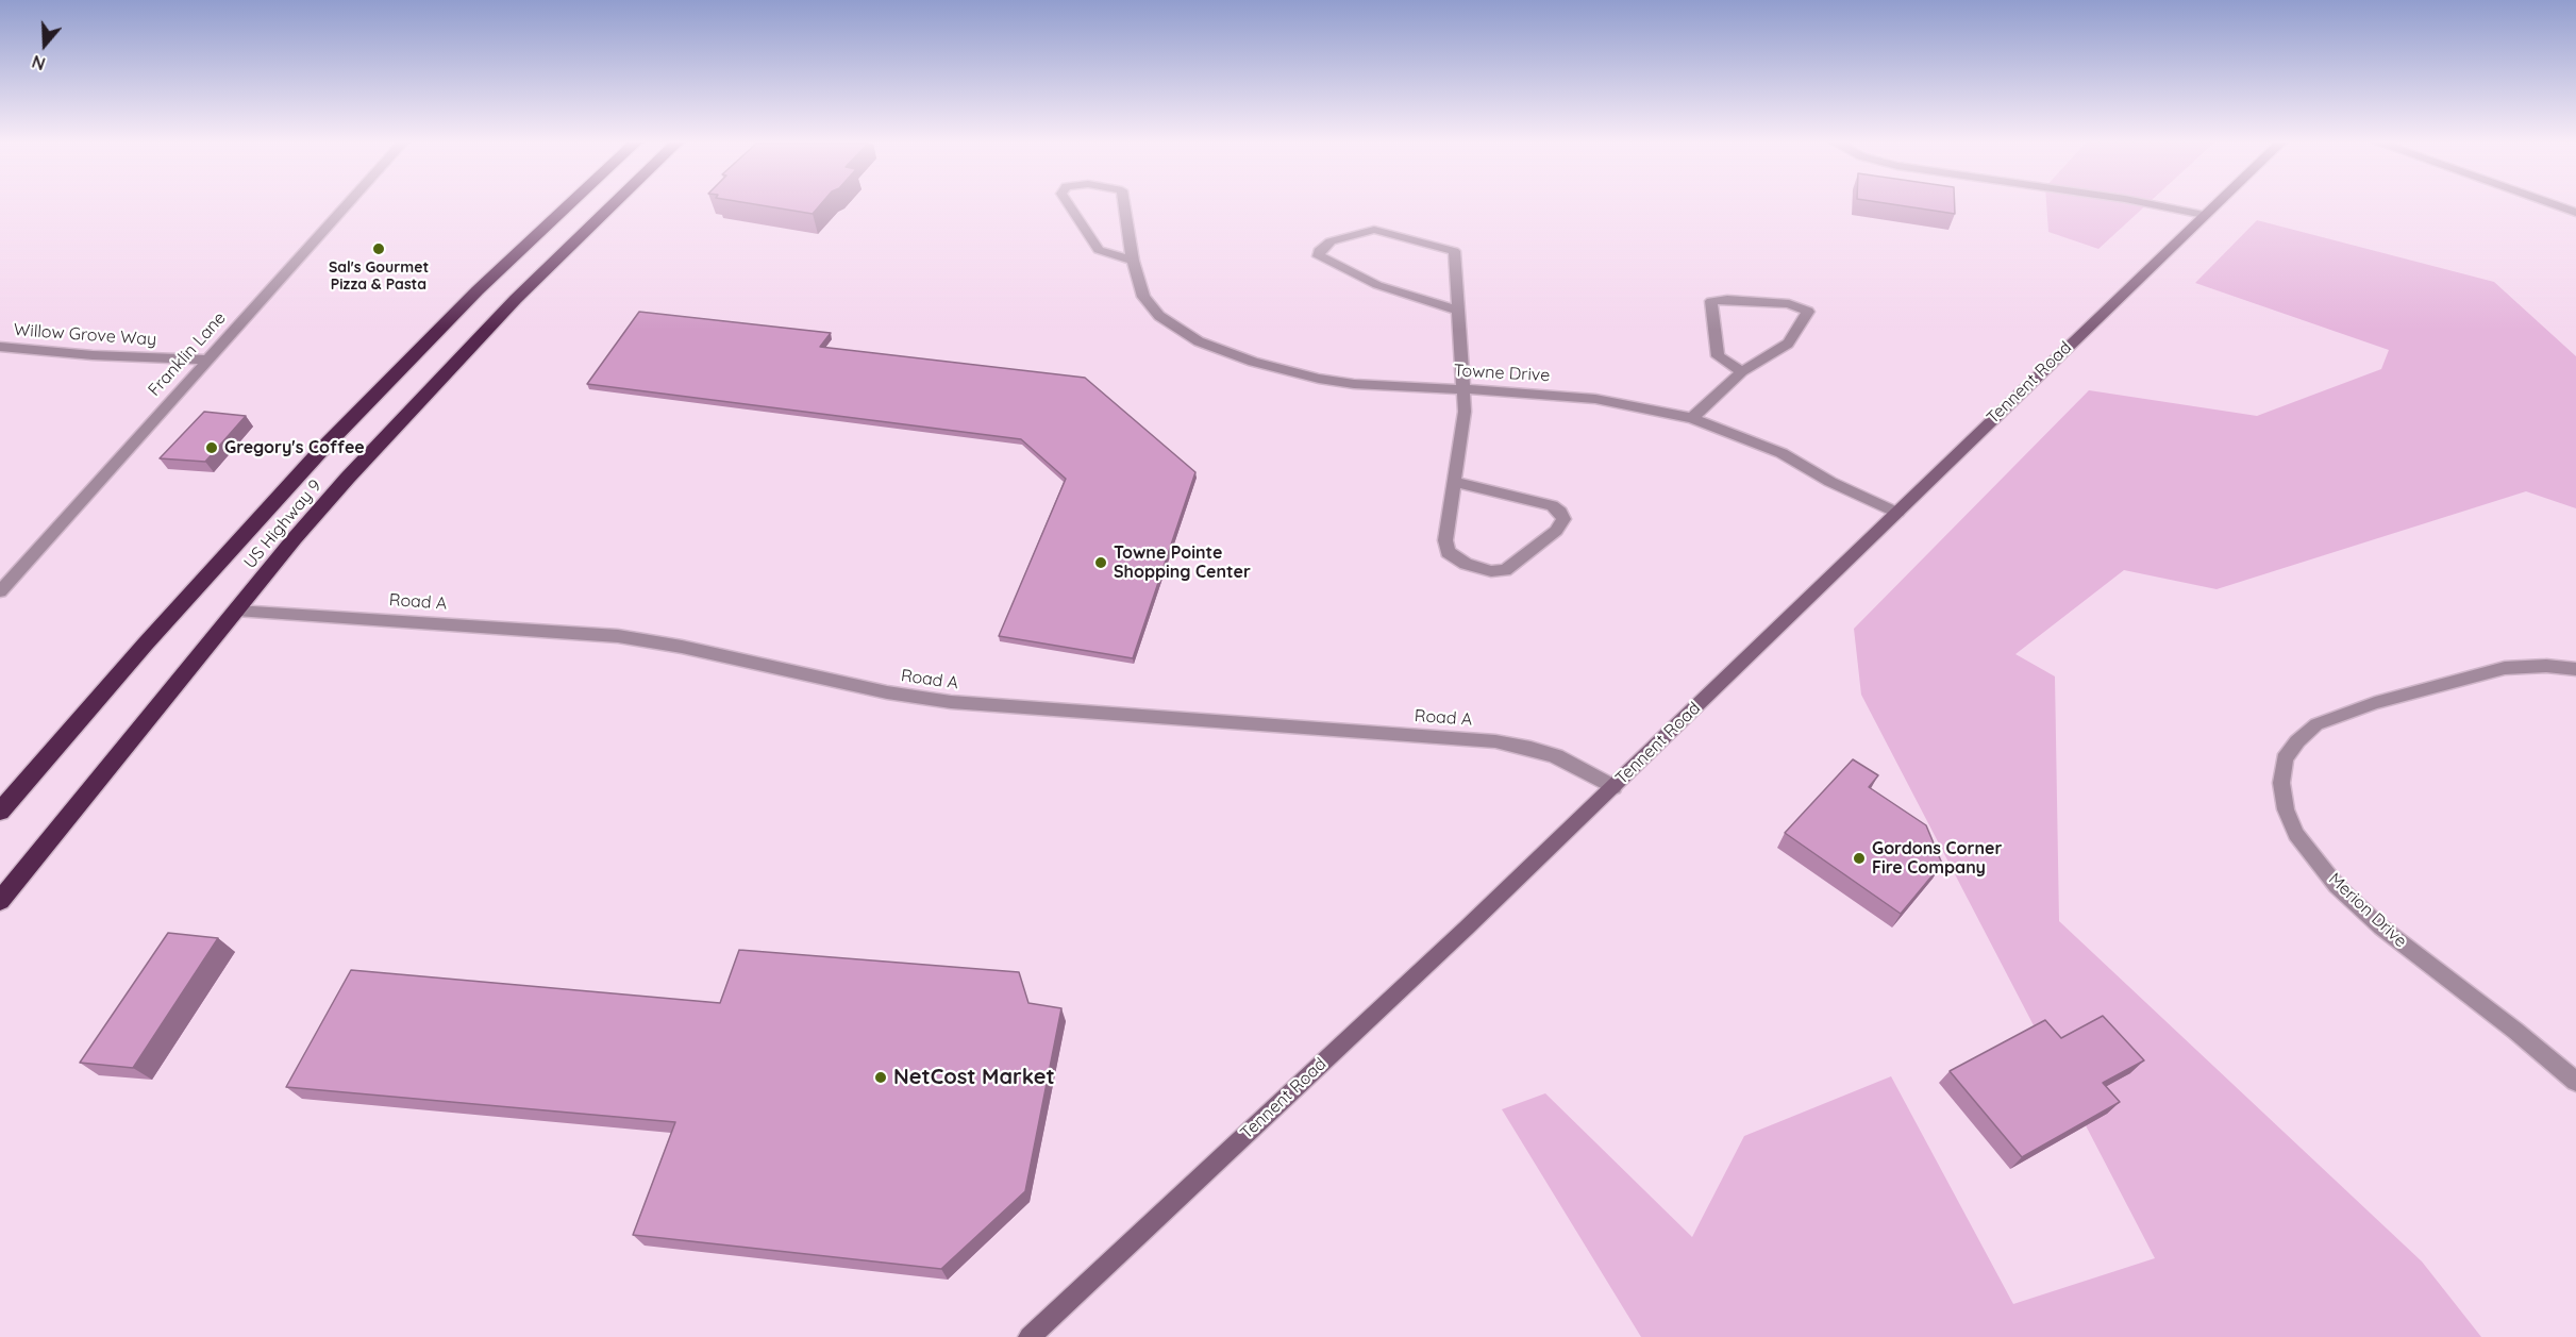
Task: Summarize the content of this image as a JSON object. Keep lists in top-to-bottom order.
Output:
{
  "streets": {
    "highway": ["US Highway 9"],
    "street": [
      "Willow Grove Way",
      "Franklin Lane",
      "Towne Drive",
      "Tennent Road",
      "Road A",
      "Merion Drive"
    ]
  },
  "crossings": [
    ["Willow Grove Way", "Franklin Lane"],
    ["Towne Drive", "Tennent Road"],
    ["Tennent Road", "Road A"],
    ["US Highway 9", "Road A"]
  ],
  "places": [
    "Sal's Gourmet Pizza & Pasta",
    "Gregory's Coffee",
    "Towne Pointe Shopping Center",
    "Gordons Corner Fire Company",
    "NetCost Market"
  ],
  "north": "bottom"
}
